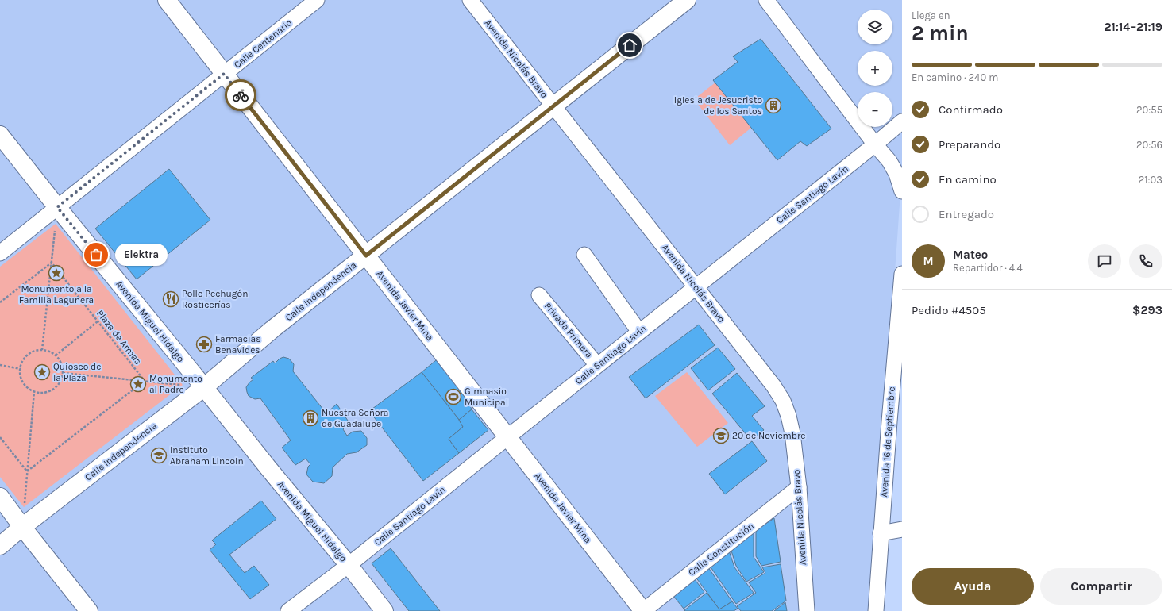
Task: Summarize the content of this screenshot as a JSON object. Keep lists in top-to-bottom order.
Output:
{
  "streets": {
    "main road": ["Calle Independencia", "Avenida Javier Mina", "Avenida Miguel Hidalgo"],
    "street": [
      "Calle Centenario",
      "Avenida Nicolás Bravo",
      "Calle Santiago Lavín",
      "Privada Primera",
      "Avenida 16 de Septiembre",
      "Calle Constitución"
    ],
    "path": ["Plaza de Armas"]
  },
  "crossings": [
    ["Calle Centenario", "Avenida Javier Mina"],
    ["Calle Centenario", "Avenida Miguel Hidalgo"],
    ["Avenida Nicolás Bravo", "Calle Santiago Lavín"],
    ["Avenida Nicolás Bravo", "Calle Independencia"],
    ["Avenida Nicolás Bravo", "Calle Constitución"],
    ["Calle Santiago Lavín", "Avenida Javier Mina"],
    ["Calle Santiago Lavín", "Avenida Miguel Hidalgo"],
    ["Calle Santiago Lavín", "Privada Primera"],
    ["Calle Independencia", "Avenida Javier Mina"],
    ["Calle Independencia", "Avenida Miguel Hidalgo"],
    ["Avenida Javier Mina", "Calle Constitución"]
  ],
  "places": {
    "building": ["Iglesia de Jesucristo de los Santos", "Nuestra Señora de Guadalupe"],
    "other": ["Elektra"],
    "place": ["Monumento a la Familia Lagunera", "Quiosco de la Plaza", "Monumento al Padre"],
    "restaurant": ["Pollo Pechugón Rosticerías"],
    "pharmacy": ["Farmacias Benavides"],
    "sports": ["Gimnasio Municipal"],
    "school or university": ["20 de Noviembre", "Instituto Abraham Lincoln"]
  },
  "page": {
    "heading": ["2 min", "Llega en", "21:14–21:19"],
    "panel": [
      "Mateo",
      "Repartidor · 4.4",
      "Pedido #4505",
      "$293"
    ],
    "map_buttons": ["+", "−"],
    "bar": "En camino · 240 m",
    "list": [
      ["Confirmado", "20:55"],
      ["Preparando", "20:56"],
      ["En camino", "21:03"],
      "Entregado"
    ],
    "bubble": "Elektra",
    "round": "M",
    "buttons": ["Ayuda", "Compartir"]
  }
}
